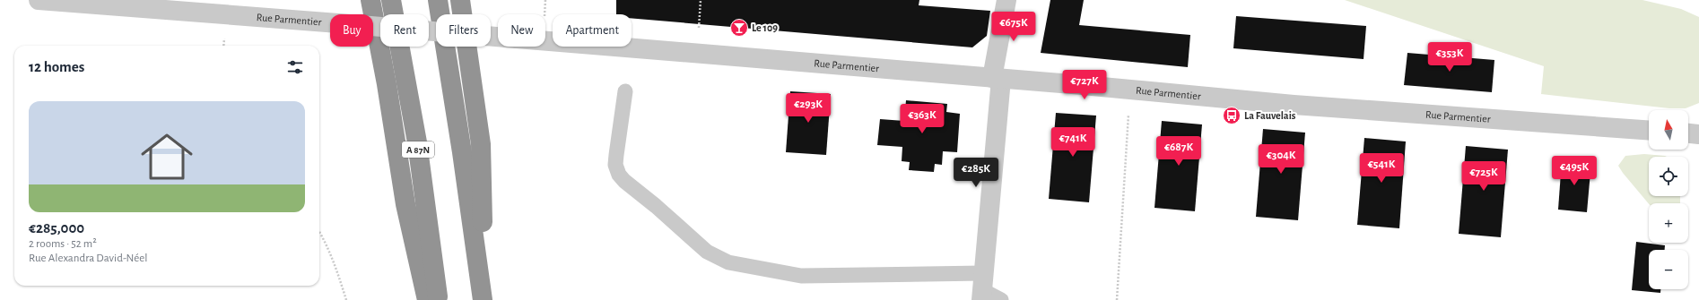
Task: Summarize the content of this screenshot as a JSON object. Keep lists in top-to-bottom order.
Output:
{
  "streets": {
    "highway": ["A 87N"],
    "street": ["Rue Parmentier"]
  },
  "places": {
    "bar": ["Le 109"],
    "bus stop": ["La Fauvelais"]
  },
  "north": "top",
  "page": {
    "price": [
      "€675K",
      "€353K",
      "€727K",
      "€293K",
      "€363K",
      "€741K",
      "€687K",
      "€304K",
      "€541K",
      "€495K",
      "€285K",
      "€725K"
    ],
    "chip": [
      "Buy",
      "Rent",
      "Filters",
      "New",
      "Apartment"
    ],
    "heading": "12 homes",
    "list": [
      {
        "name": "€285,000",
        "note": "2 rooms · 52 m² · Rue Alexandra David-Néel"
      }
    ],
    "map_buttons": ["+", "−"]
  }
}
